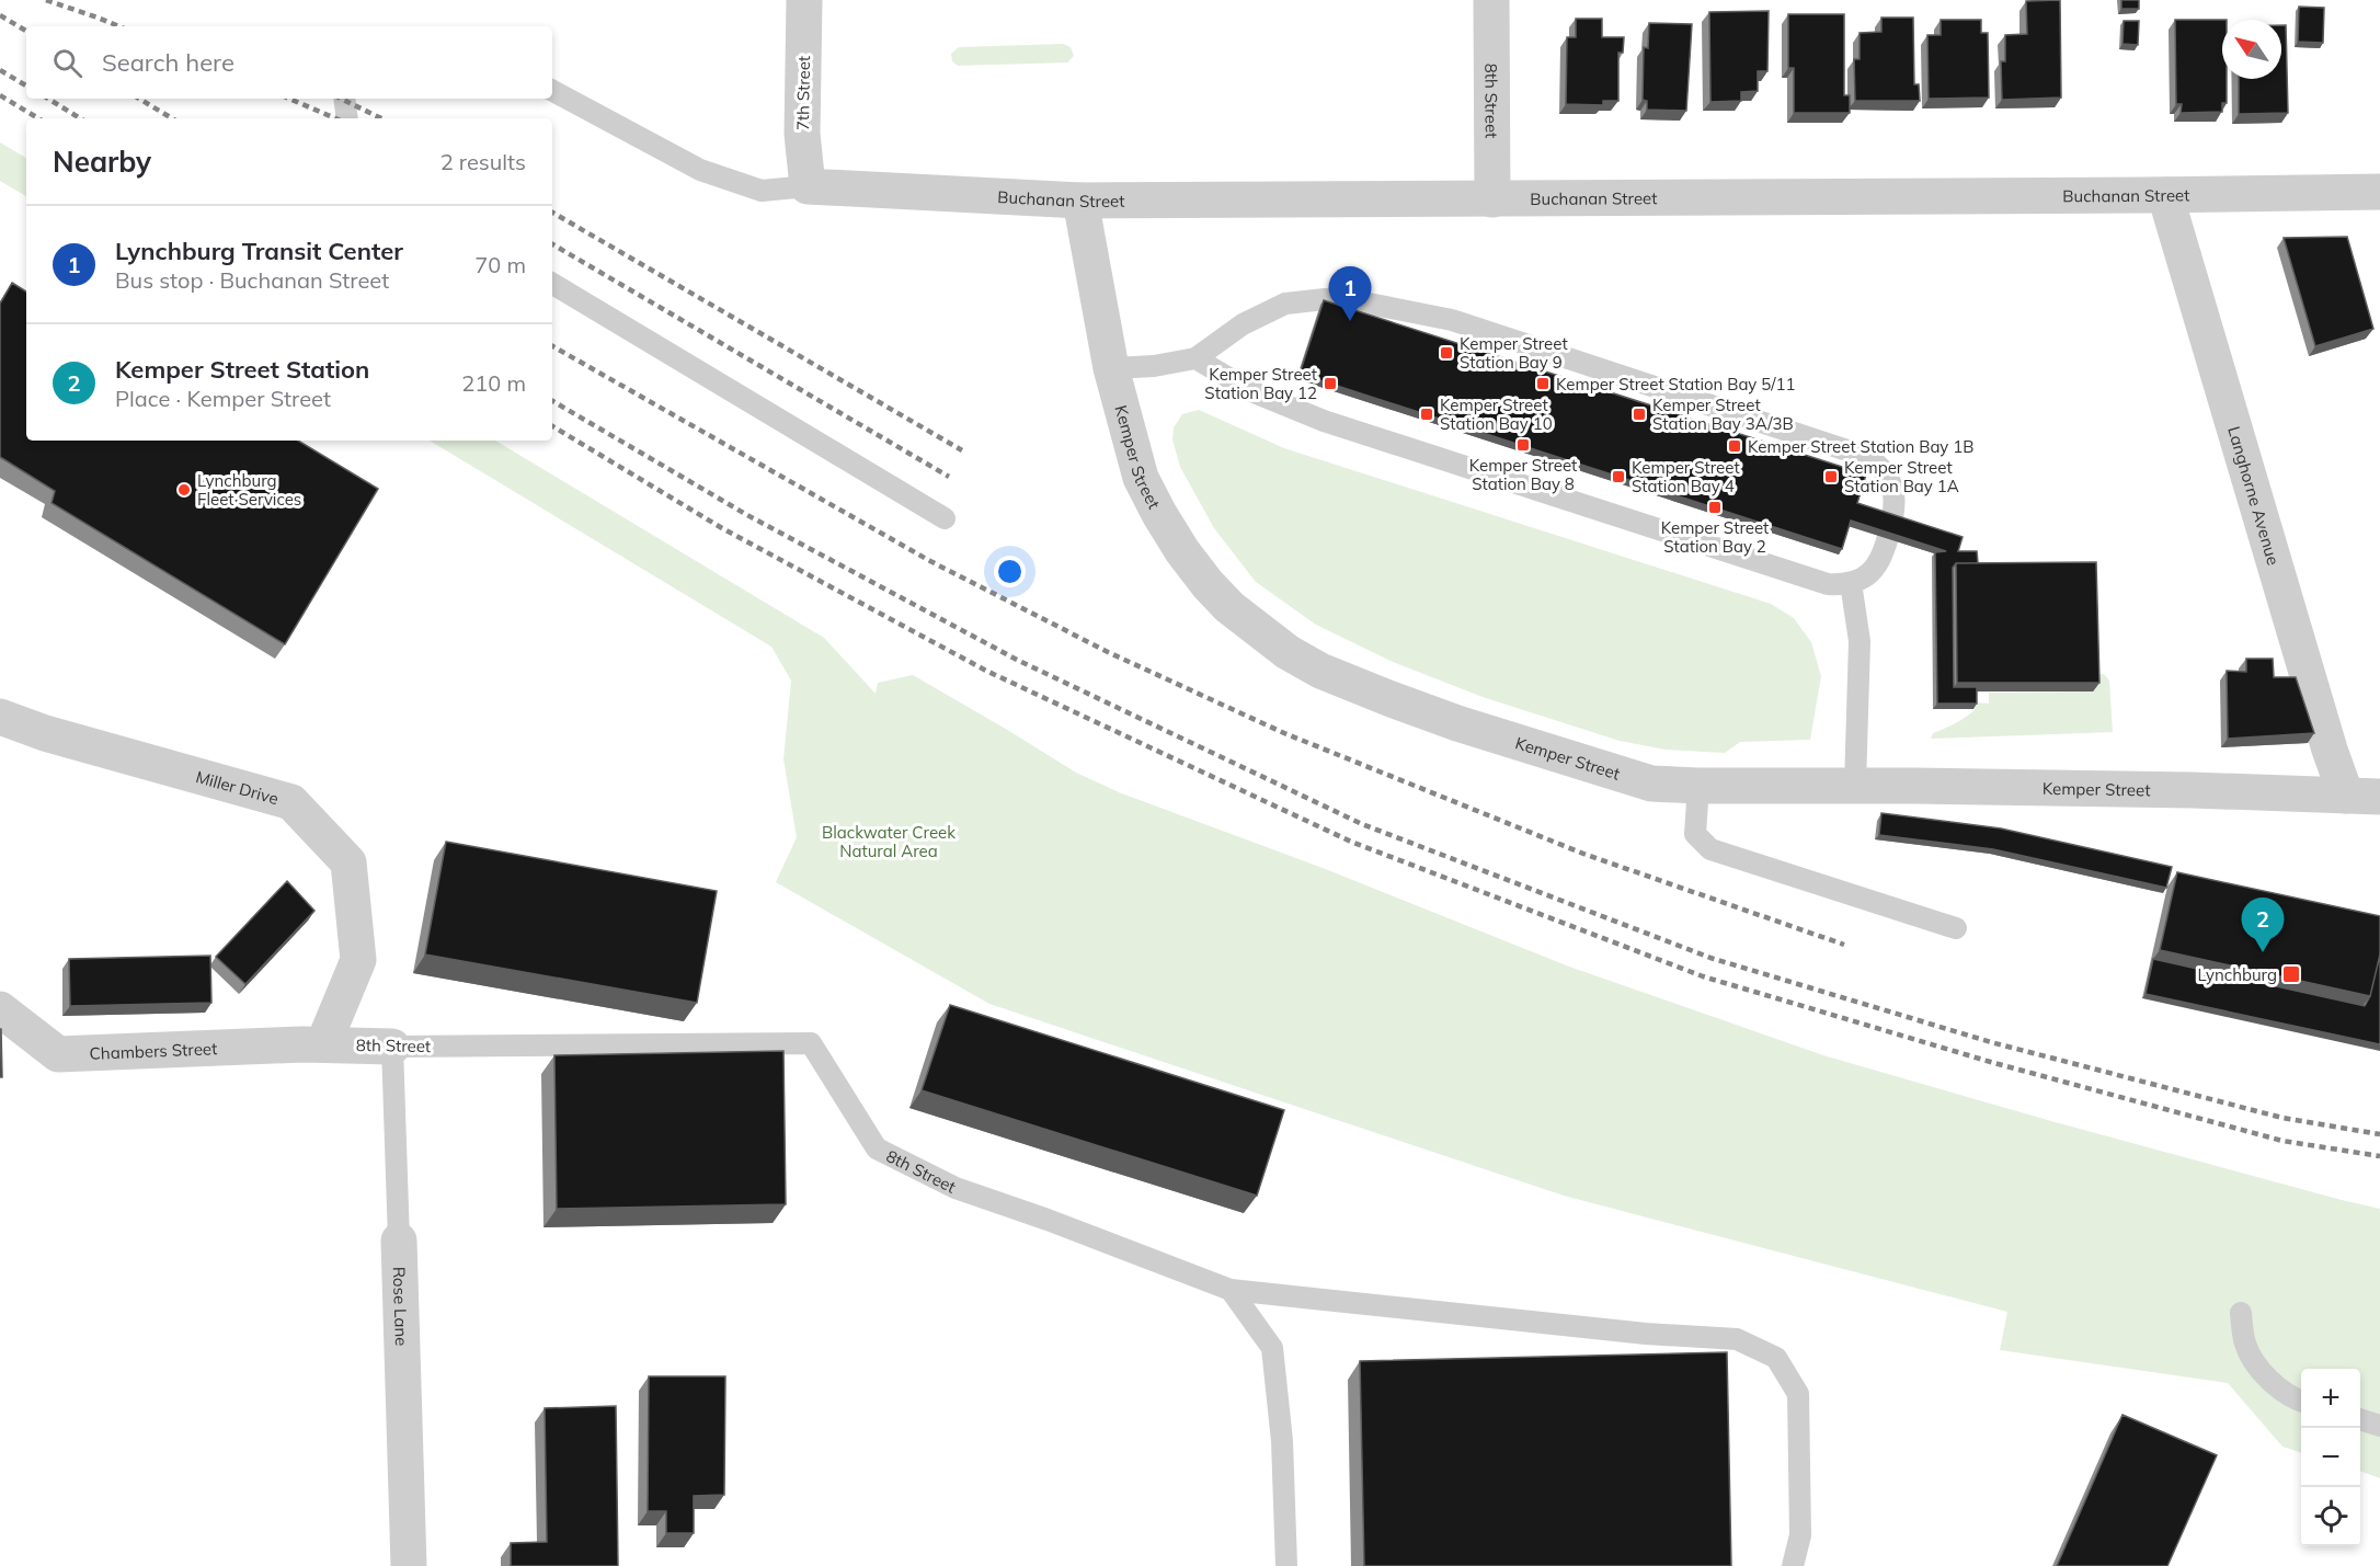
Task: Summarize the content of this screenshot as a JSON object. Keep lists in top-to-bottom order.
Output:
{
  "streets": {
    "street": [
      "7th Street",
      "8th Street",
      "Buchanan Street",
      "Kemper Street",
      "Langhorne Avenue",
      "Miller Drive",
      "Chambers Street",
      "Rose Lane"
    ]
  },
  "crossings": [
    ["7th Street", "Buchanan Street"],
    ["8th Street", "Buchanan Street"],
    ["8th Street", "Miller Drive"],
    ["8th Street", "Chambers Street"],
    ["8th Street", "Rose Lane"],
    ["Buchanan Street", "Kemper Street"],
    ["Buchanan Street", "Langhorne Avenue"],
    ["Kemper Street", "Langhorne Avenue"],
    ["Miller Drive", "Chambers Street"]
  ],
  "parks": ["Blackwater Creek Natural Area"],
  "places": {
    "transit": [
      "Kemper Street Station Bay 9",
      "Kemper Street Station Bay 12",
      "Kemper Street Station Bay 5/11",
      "Kemper Street Station Bay 10",
      "Kemper Street Station Bay 3A/3B",
      "Kemper Street Station Bay 8",
      "Kemper Street Station Bay 1B",
      "Kemper Street Station Bay 4",
      "Kemper Street Station Bay 1A",
      "Kemper Street Station Bay 2",
      "Lynchburg"
    ],
    "other": ["Lynchburg Fleet Services"]
  },
  "north": "top left",
  "page": {
    "search": "Search here",
    "heading": ["Nearby", "2 results"],
    "list": [
      {
        "mark": "1",
        "name": "Lynchburg Transit Center",
        "note": "Bus stop · Buchanan Street",
        "value": "70 m"
      },
      {
        "mark": "2",
        "name": "Kemper Street Station",
        "note": "Place · Kemper Street",
        "value": "210 m"
      }
    ],
    "pins": ["1", "2"],
    "map_buttons": ["+", "−"]
  }
}
